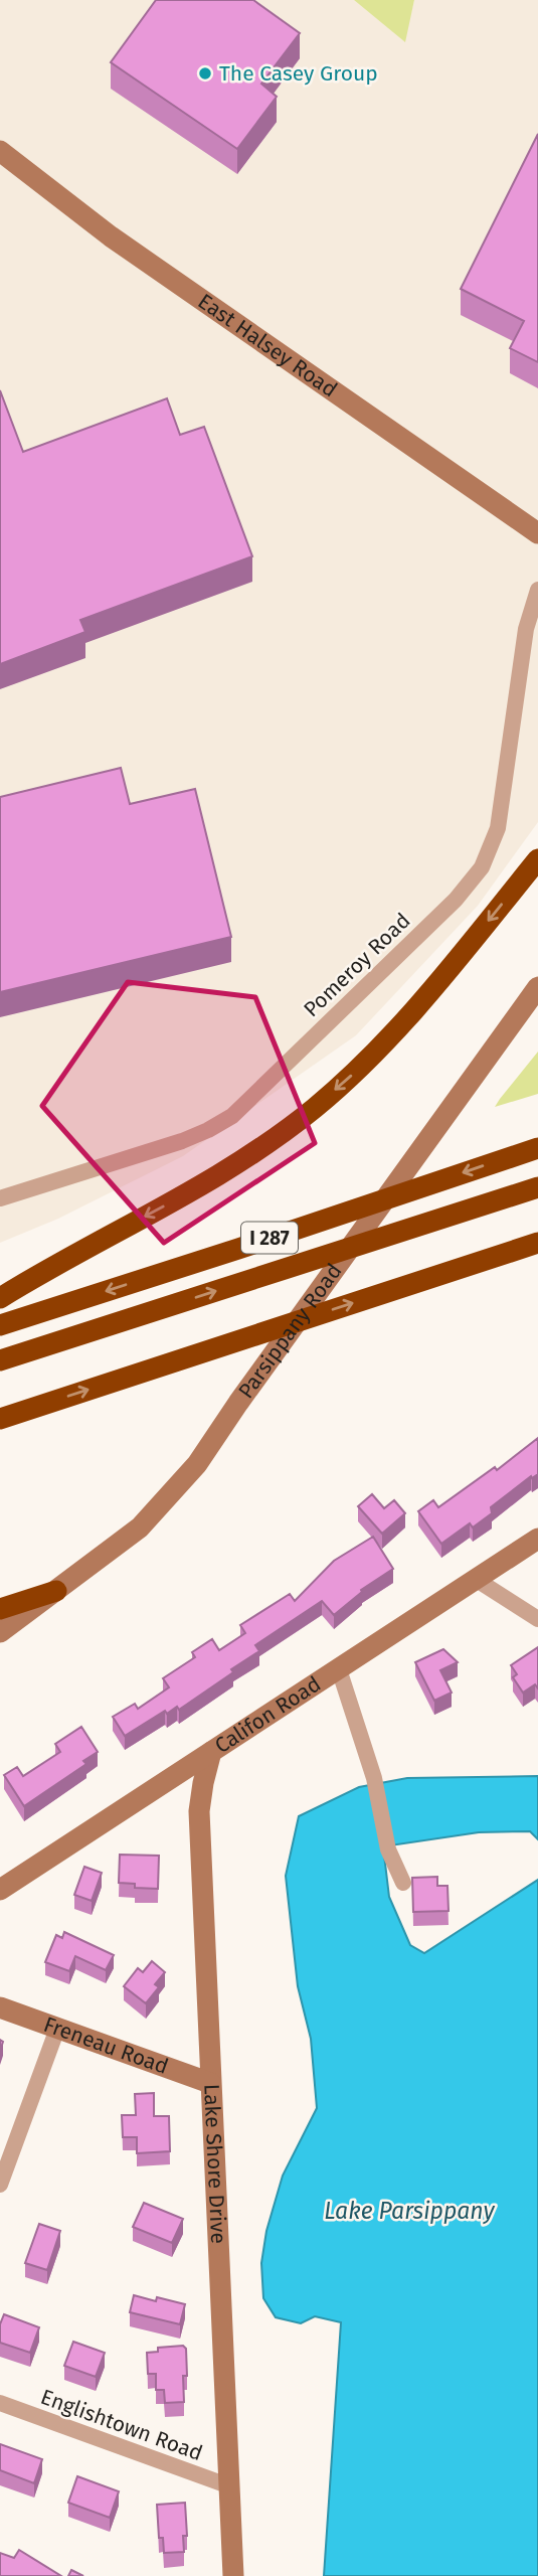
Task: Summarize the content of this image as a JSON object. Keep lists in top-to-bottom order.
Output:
{
  "streets": {
    "highway": ["I 287"],
    "street": [
      "East Halsey Road",
      "Pomeroy Road",
      "Parsippany Road",
      "Califon Road",
      "Freneau Road",
      "Lake Shore Drive",
      "Englishtown Road"
    ]
  },
  "crossings": [
    ["Califon Road", "Lake Shore Drive"],
    ["Freneau Road", "Lake Shore Drive"],
    ["Lake Shore Drive", "Englishtown Road"]
  ],
  "water": ["Lake Parsippany"],
  "places": ["The Casey Group"]
}
